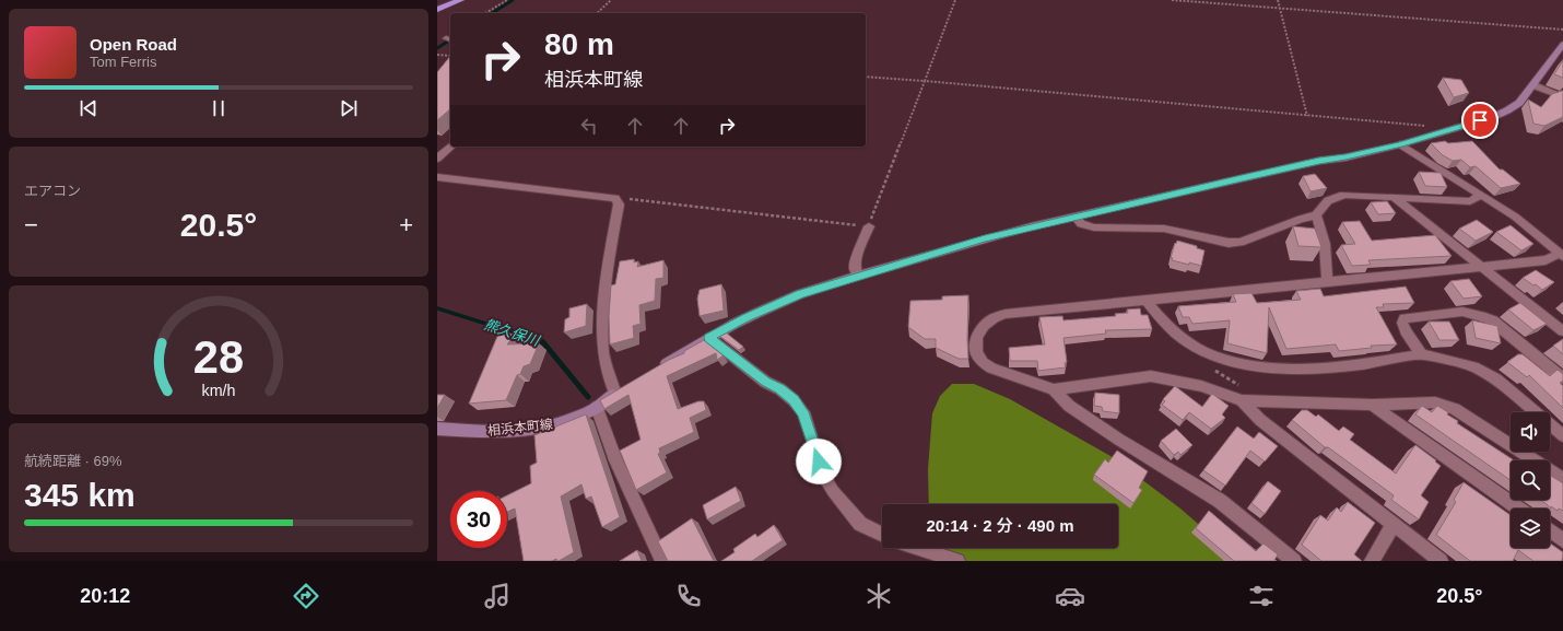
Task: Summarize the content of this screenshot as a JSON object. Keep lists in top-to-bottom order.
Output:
{
  "streets": {
    "main road": ["相浜本町線"]
  },
  "water": ["熊久保川"],
  "page": {
    "turn": ["80 m", "相浜本町線"],
    "song": ["Open Road", "Tom Ferris"],
    "tile": [
      "エアコン",
      ["航続距離 · 69%", "345 km"]
    ],
    "heat": ["−", "20.5°", "+"],
    "limit": "30",
    "trip": "20:14 · 2 分 · 490 m",
    "tabs": ["20:12", "20.5°"],
    "gauge": ["28", "km/h"]
  }
}
